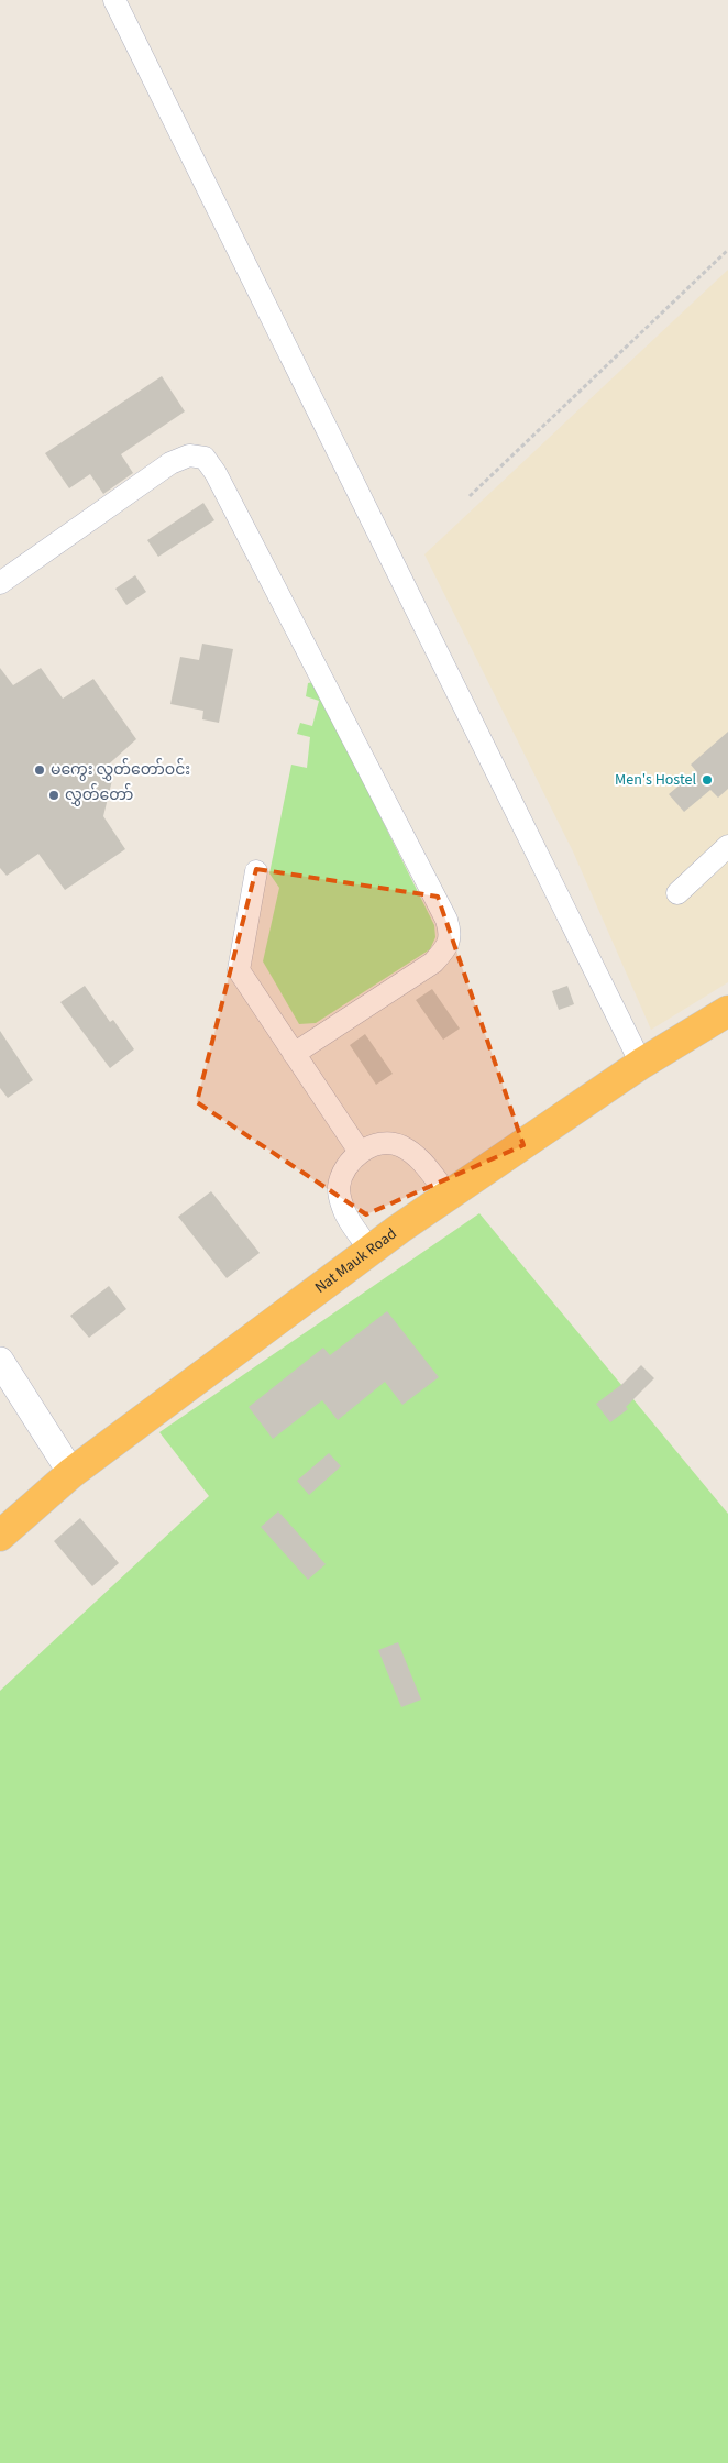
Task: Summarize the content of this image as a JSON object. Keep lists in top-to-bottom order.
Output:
{
  "streets": {
    "highway": ["Nat Mauk Road"]
  },
  "places": ["မကွေး လွှတ်တော်ဝင်း", "Men's Hostel", "လွှတ်တော်"]
}
